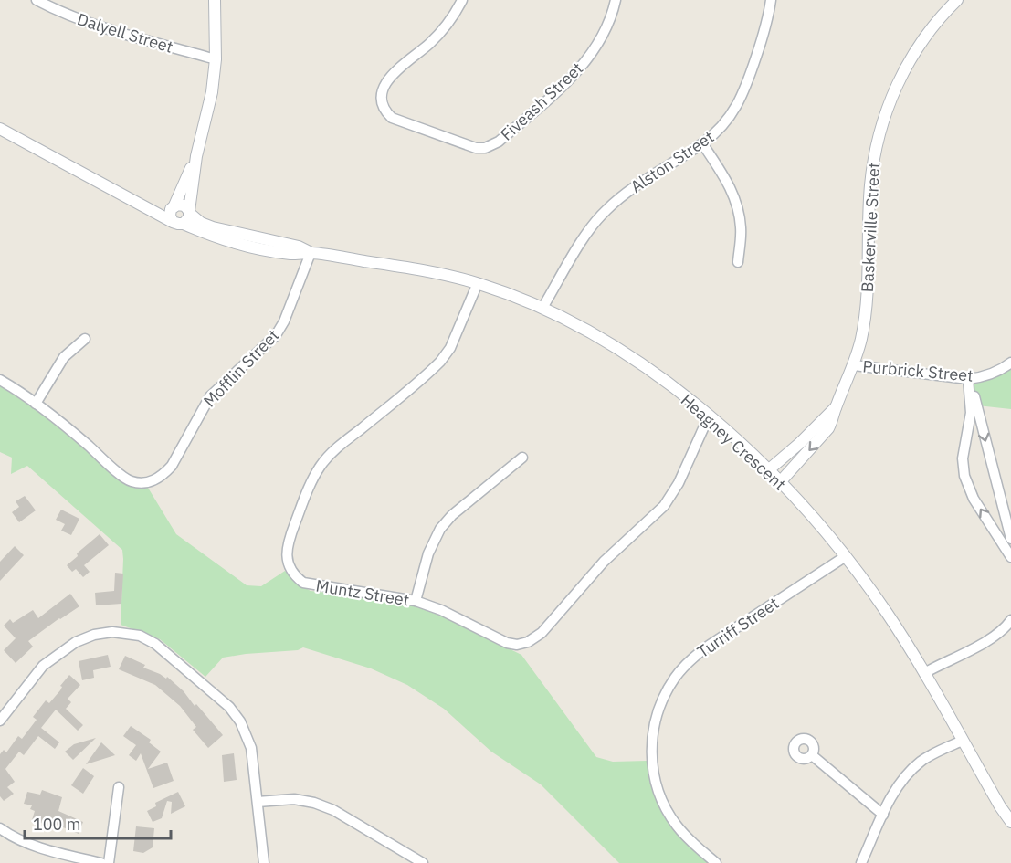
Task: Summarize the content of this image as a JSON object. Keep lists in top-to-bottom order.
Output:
{
  "streets": {
    "street": [
      "Dalyell Street",
      "Fiveash Street",
      "Alston Street",
      "Baskerville Street",
      "Mofflin Street",
      "Purbrick Street",
      "Heagney Crescent",
      "Muntz Street",
      "Turriff Street"
    ]
  },
  "crossings": [
    ["Alston Street", "Heagney Crescent"],
    ["Baskerville Street", "Purbrick Street"],
    ["Baskerville Street", "Heagney Crescent"],
    ["Mofflin Street", "Heagney Crescent"],
    ["Heagney Crescent", "Muntz Street"],
    ["Heagney Crescent", "Turriff Street"]
  ],
  "scale_bar": "100 m"
}
